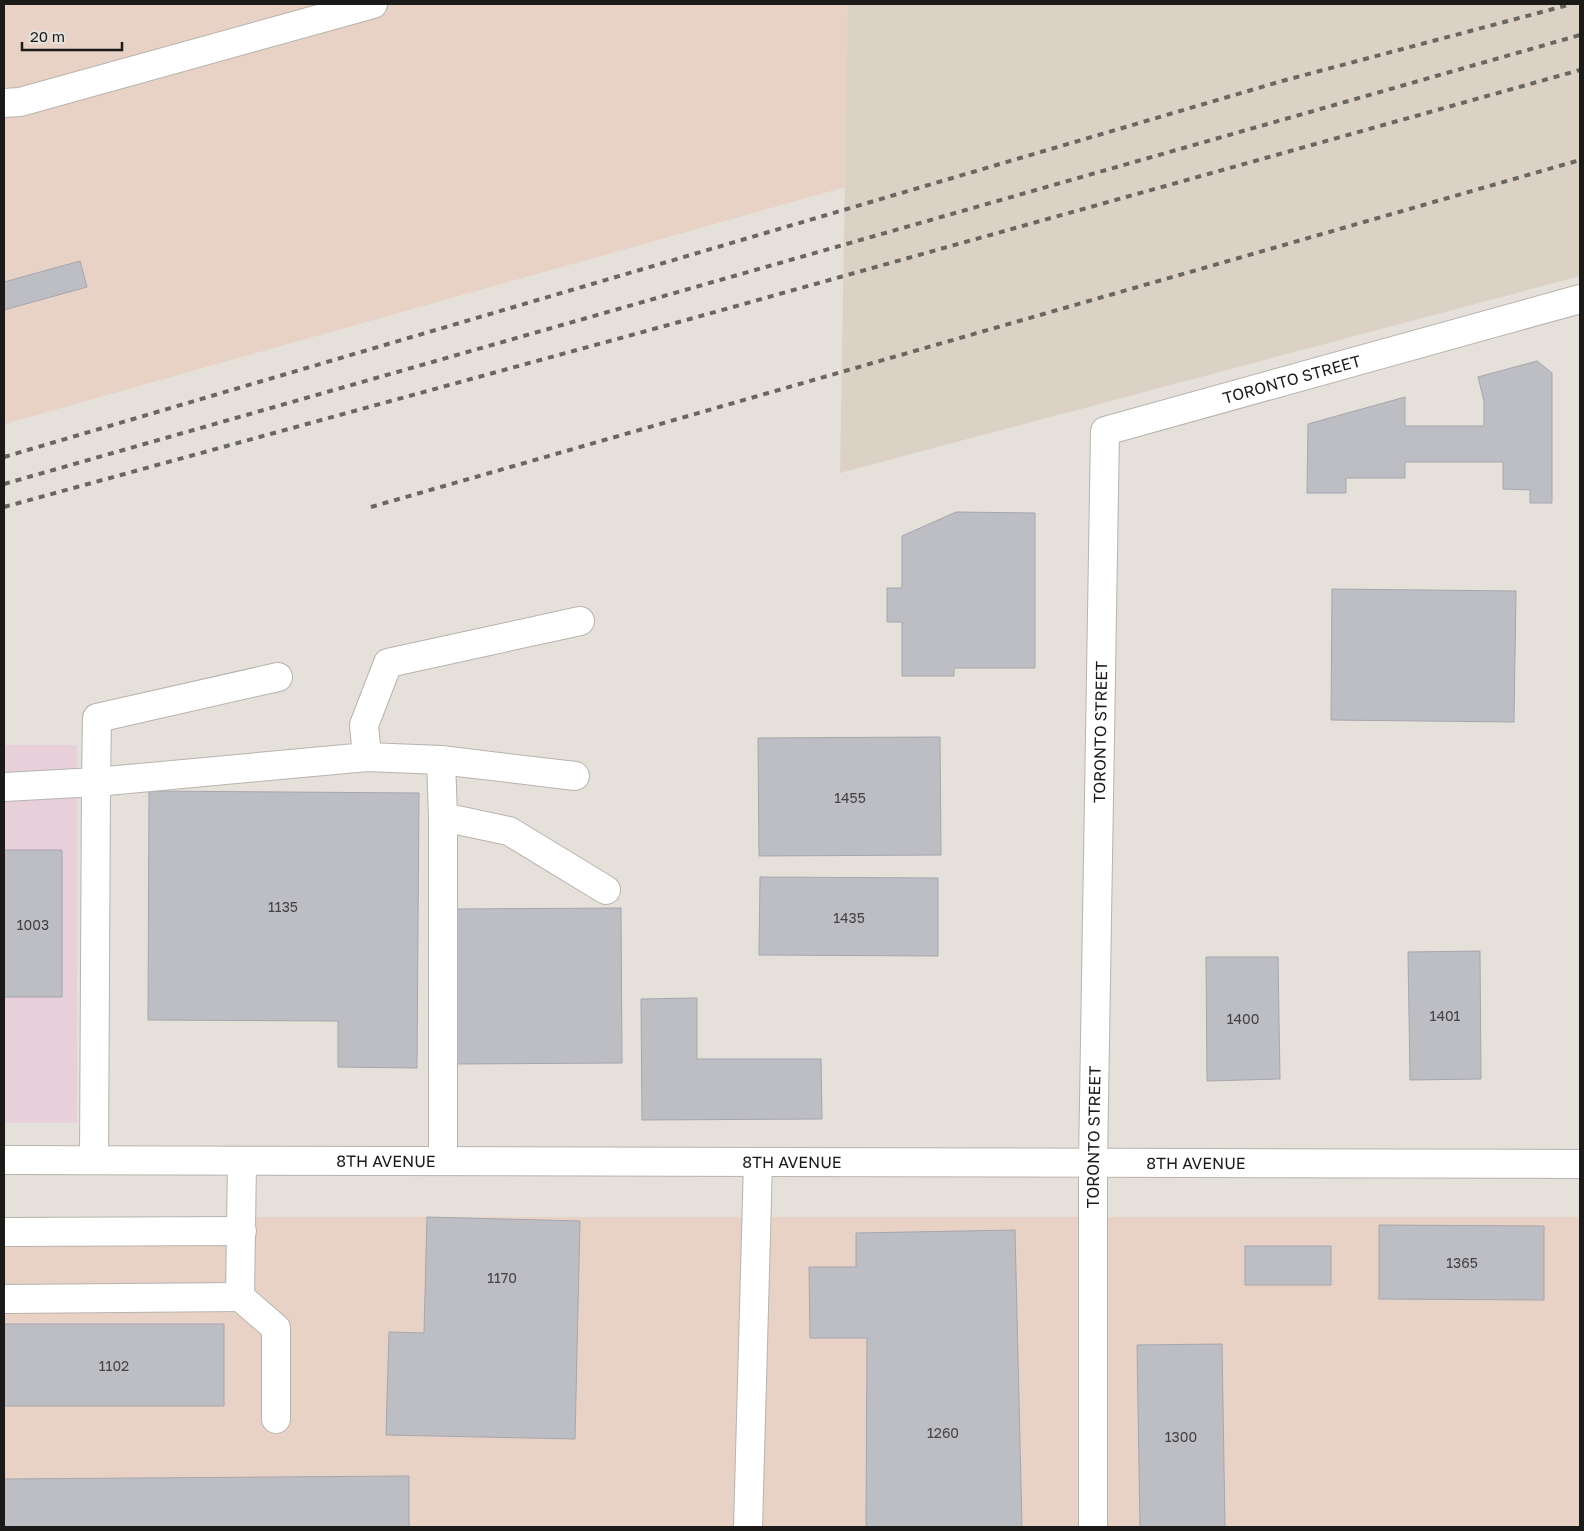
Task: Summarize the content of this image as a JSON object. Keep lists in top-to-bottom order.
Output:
{
  "streets": {
    "street": ["TORONTO STREET", "8TH AVENUE"]
  },
  "crossings": [
    ["TORONTO STREET", "8TH AVENUE"]
  ],
  "house_numbers": [
    "1455",
    "1135",
    "1435",
    "1003",
    "1401",
    "1400",
    "1365",
    "1170",
    "1102",
    "1260",
    "1300"
  ],
  "scale_bar": "20 m"
}
